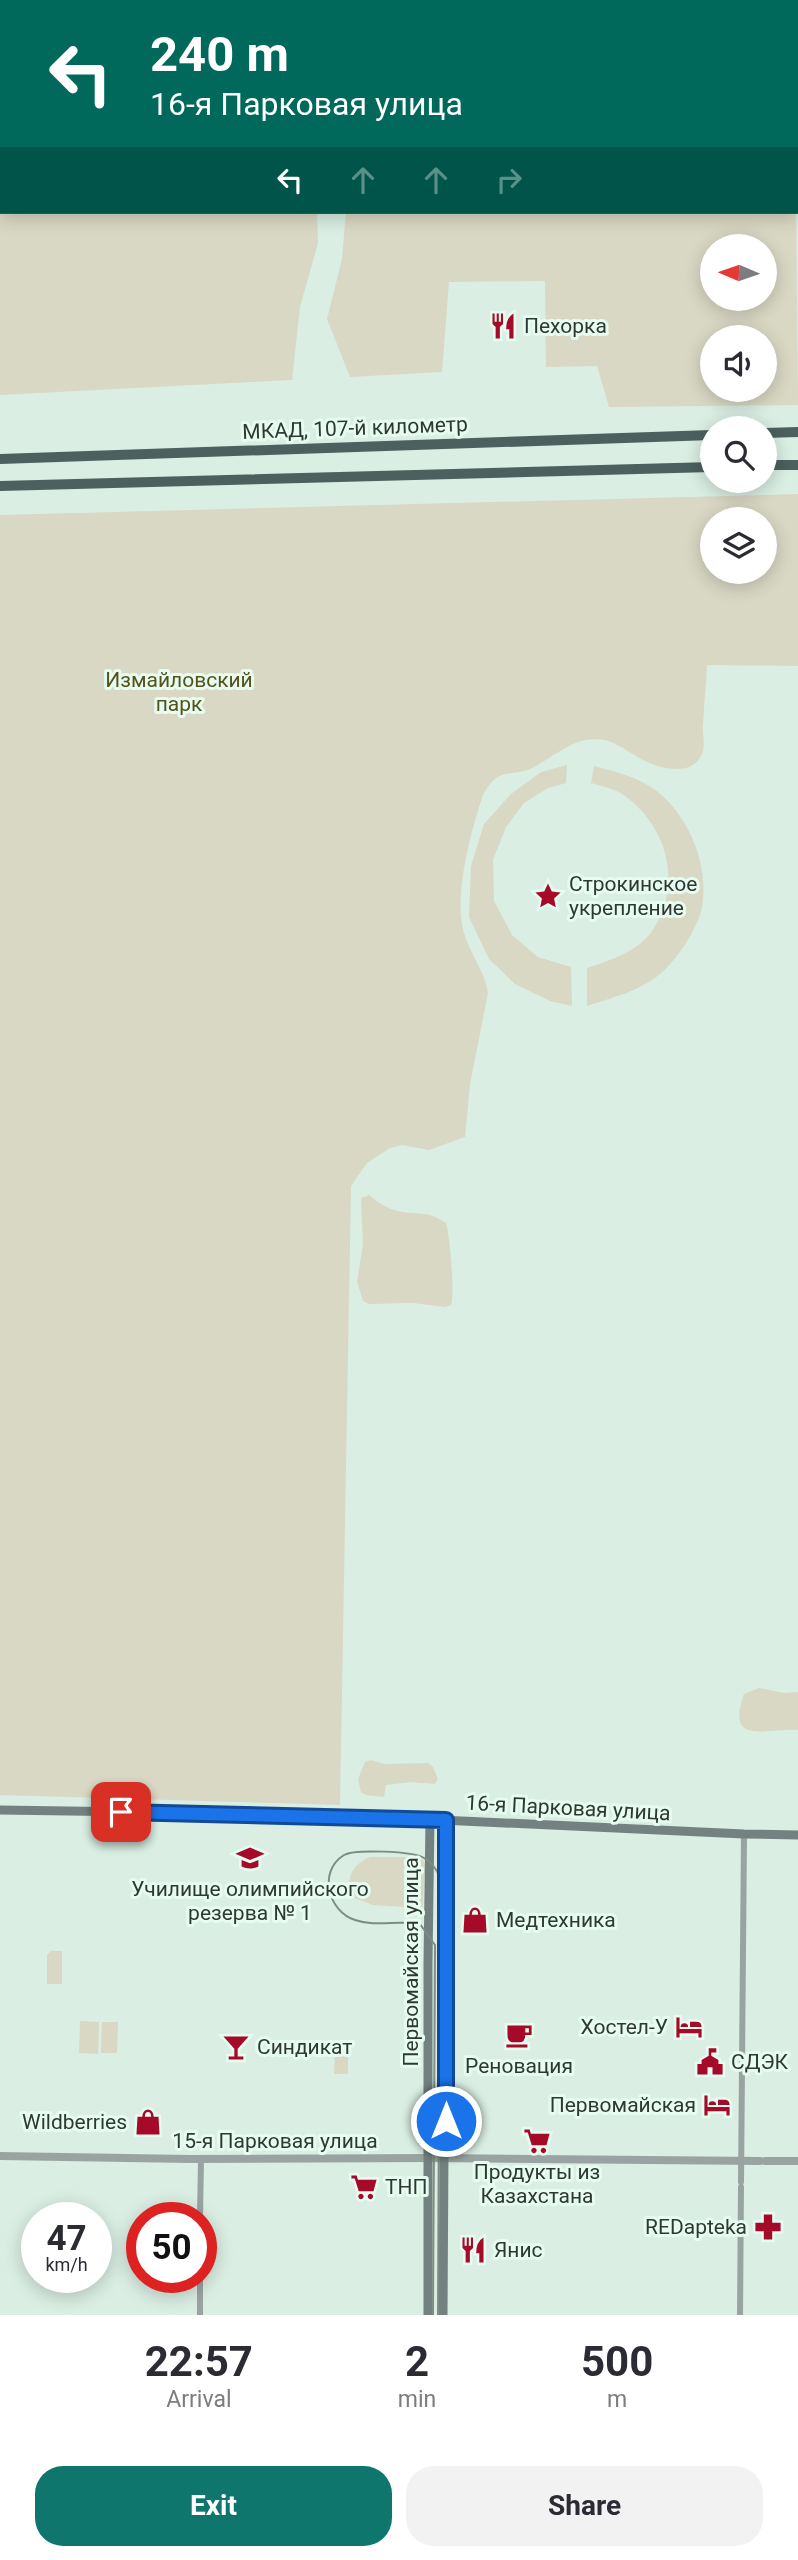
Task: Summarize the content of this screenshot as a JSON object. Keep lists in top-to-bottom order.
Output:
{
  "streets": {
    "highway": ["МКАД, 107-й километр"],
    "main road": ["16-я Парковая улица", "Первомайская улица"],
    "street": ["15-я Парковая улица"]
  },
  "crossings": [
    ["16-я Парковая улица", "Первомайская улица"],
    ["Первомайская улица", "15-я Парковая улица"]
  ],
  "parks": ["Измайловский парк"],
  "places": {
    "restaurant": ["Пехорка", "Янис"],
    "place": ["Строкинское укрепление"],
    "school or university": ["Училище олимпийского резерва № 1"],
    "shop": ["Медтехника", "Wildberries"],
    "hotel": ["Хостел-У", "Первомайская"],
    "cafe": ["Реновация"],
    "bar": ["Синдикат"],
    "public building": ["СДЭК"],
    "supermarket": ["Продукты из Казахстана", "ТНП"],
    "pharmacy": ["REDapteka"]
  },
  "north": "left",
  "page": {
    "turn": ["240 m", "16-я Парковая улица"],
    "speed": "47 km/h",
    "limit": "50",
    "eta": [
      "22:57",
      "Arrival",
      "2",
      "min",
      "500",
      "m"
    ],
    "buttons": ["Exit", "Share"]
  }
}
